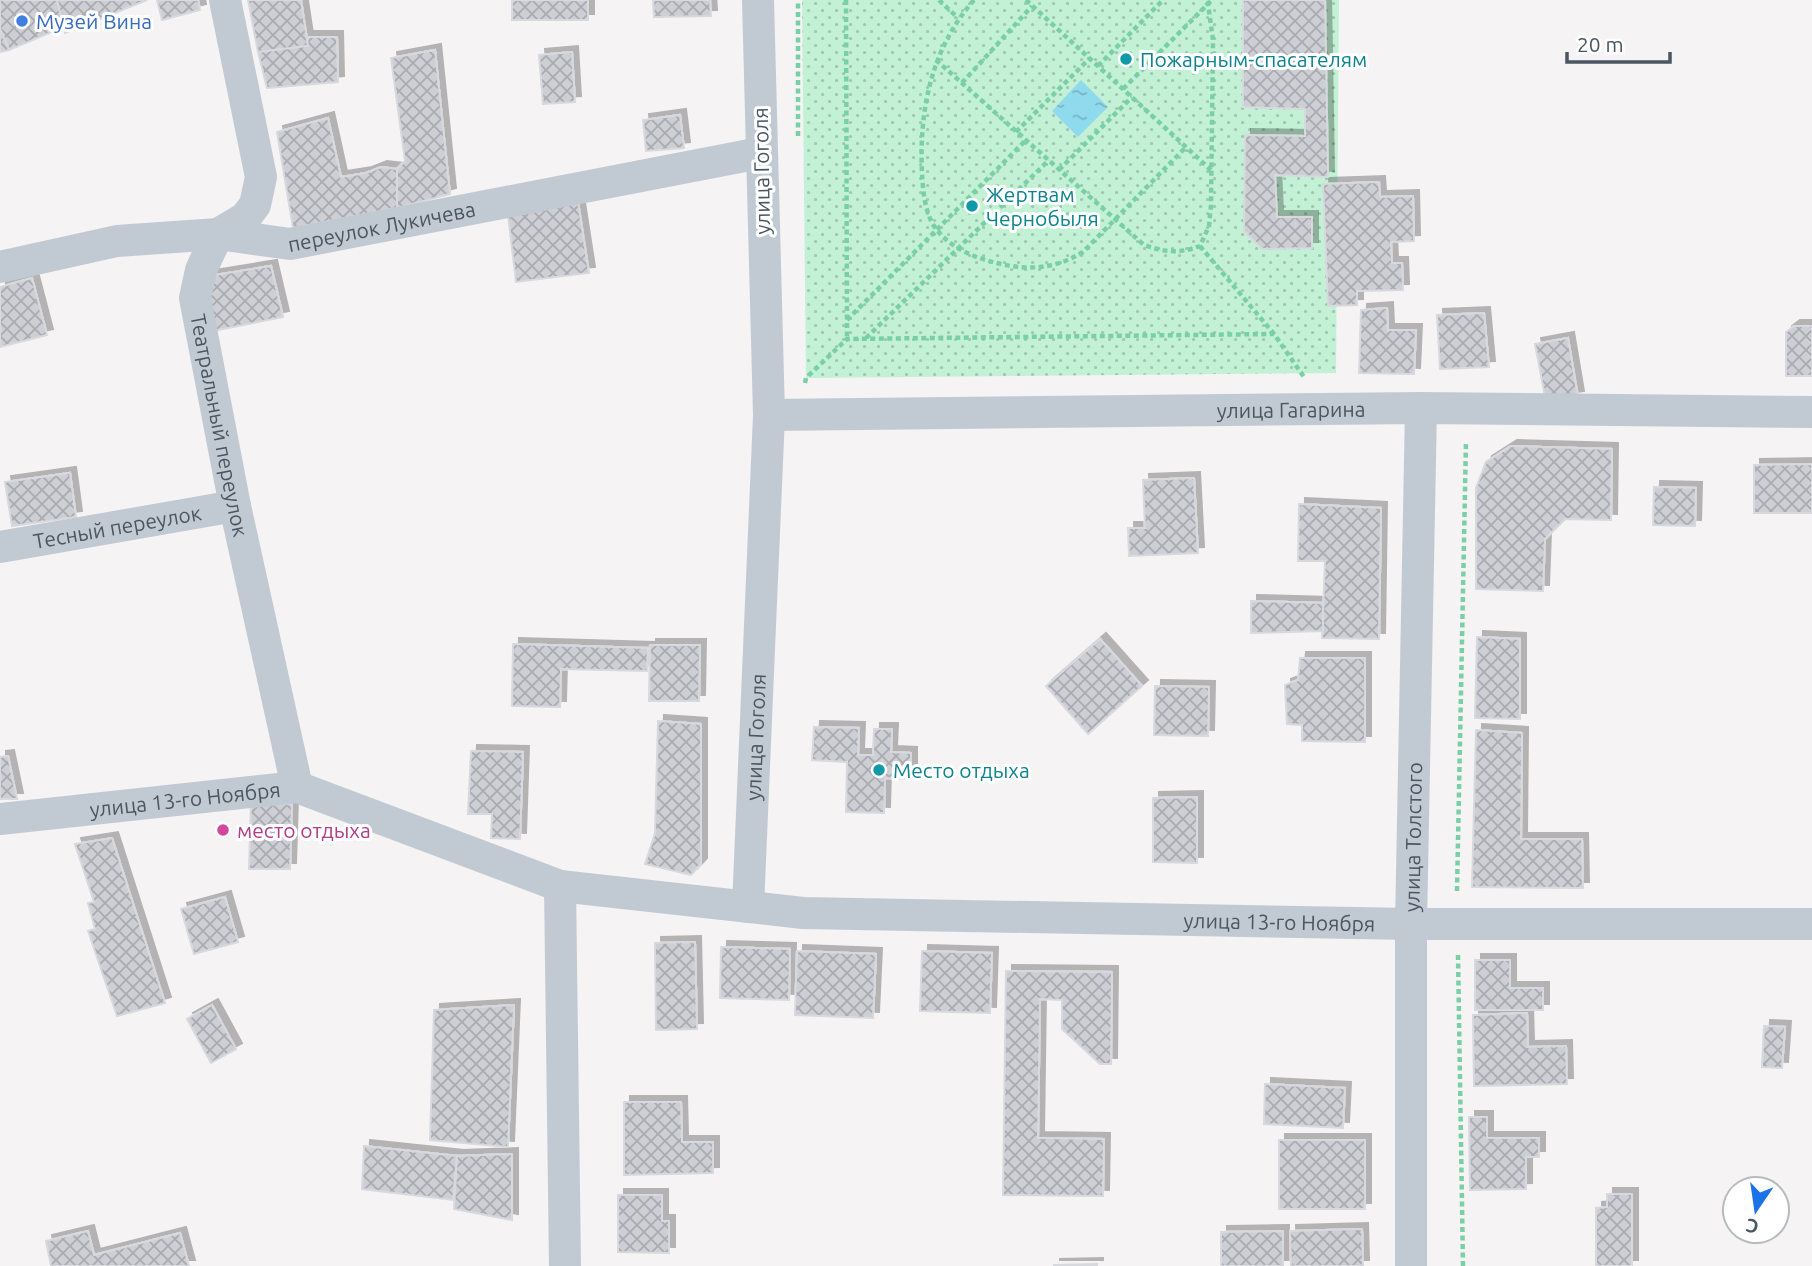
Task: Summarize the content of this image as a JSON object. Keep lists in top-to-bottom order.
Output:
{
  "streets": {
    "street": [
      "улица Гоголя",
      "переулок Лукичева",
      "улица Гагарина",
      "Театральный переулок",
      "Тесный переулок",
      "улица 13-го Ноября",
      "улица Толстого"
    ]
  },
  "crossings": [
    ["улица Гоголя", "переулок Лукичева"],
    ["улица Гоголя", "улица Гагарина"],
    ["улица Гоголя", "улица 13-го Ноября"],
    ["переулок Лукичева", "Театральный переулок"],
    ["улица Гагарина", "улица Толстого"],
    ["Театральный переулок", "Тесный переулок"],
    ["Театральный переулок", "улица 13-го Ноября"],
    ["улица 13-го Ноября", "улица Толстого"]
  ],
  "places": [
    "Музей Вина",
    "Пожарным-спасателям",
    "Жертвам Чернобыля",
    "Место отдыха",
    "место отдыха"
  ],
  "scale_bar": "20 m",
  "north": "bottom"
}
